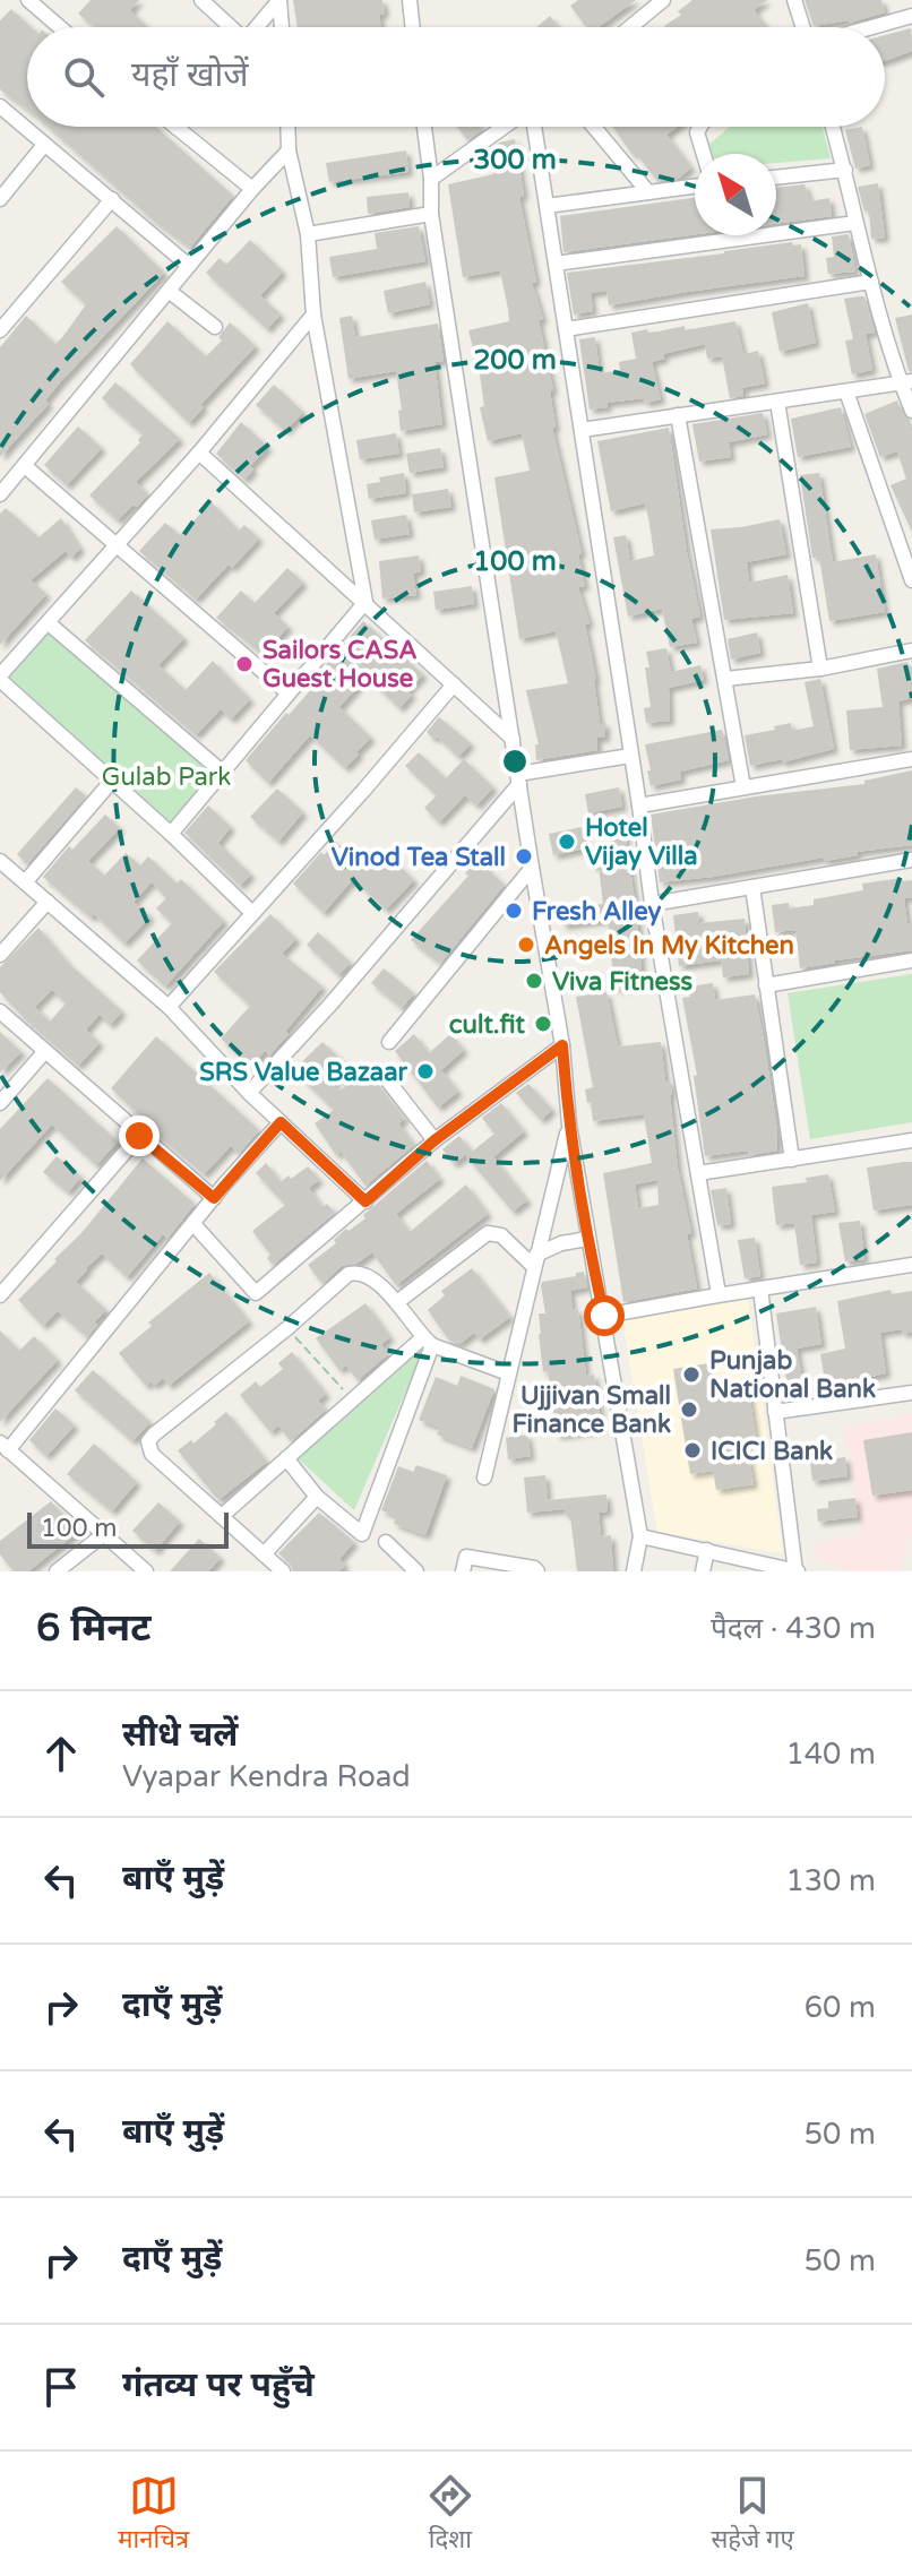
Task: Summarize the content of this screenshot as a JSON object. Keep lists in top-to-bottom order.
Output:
{
  "parks": ["Gulab Park"],
  "places": [
    "Sailors CASA Guest House",
    "Hotel Vijay Villa",
    "Vinod Tea Stall",
    "Fresh Alley",
    "Angels In My Kitchen",
    "Viva Fitness",
    "cult.fit",
    "SRS Value Bazaar",
    "Punjab National Bank",
    "Ujjivan Small Finance Bank",
    "ICICI Bank"
  ],
  "scale_bar": "100 m",
  "north": "top left",
  "page": {
    "search": "यहाँ खोजें",
    "scale": "100 m",
    "heading": ["6 मिनट", "पैदल · 430 m"],
    "list": [
      ["सीधे चलें", "Vyapar Kendra Road", "140 m"],
      ["बाएँ मुड़ें", "130 m"],
      ["दाएँ मुड़ें", "60 m"],
      ["बाएँ मुड़ें", "50 m"],
      ["दाएँ मुड़ें", "50 m"],
      "गंतव्य पर पहुँचे"
    ],
    "nav": ["मानचित्र", "दिशा", "सहेजे गए"]
  },
  "rings": ["300 m", "200 m", "100 m"]
}
